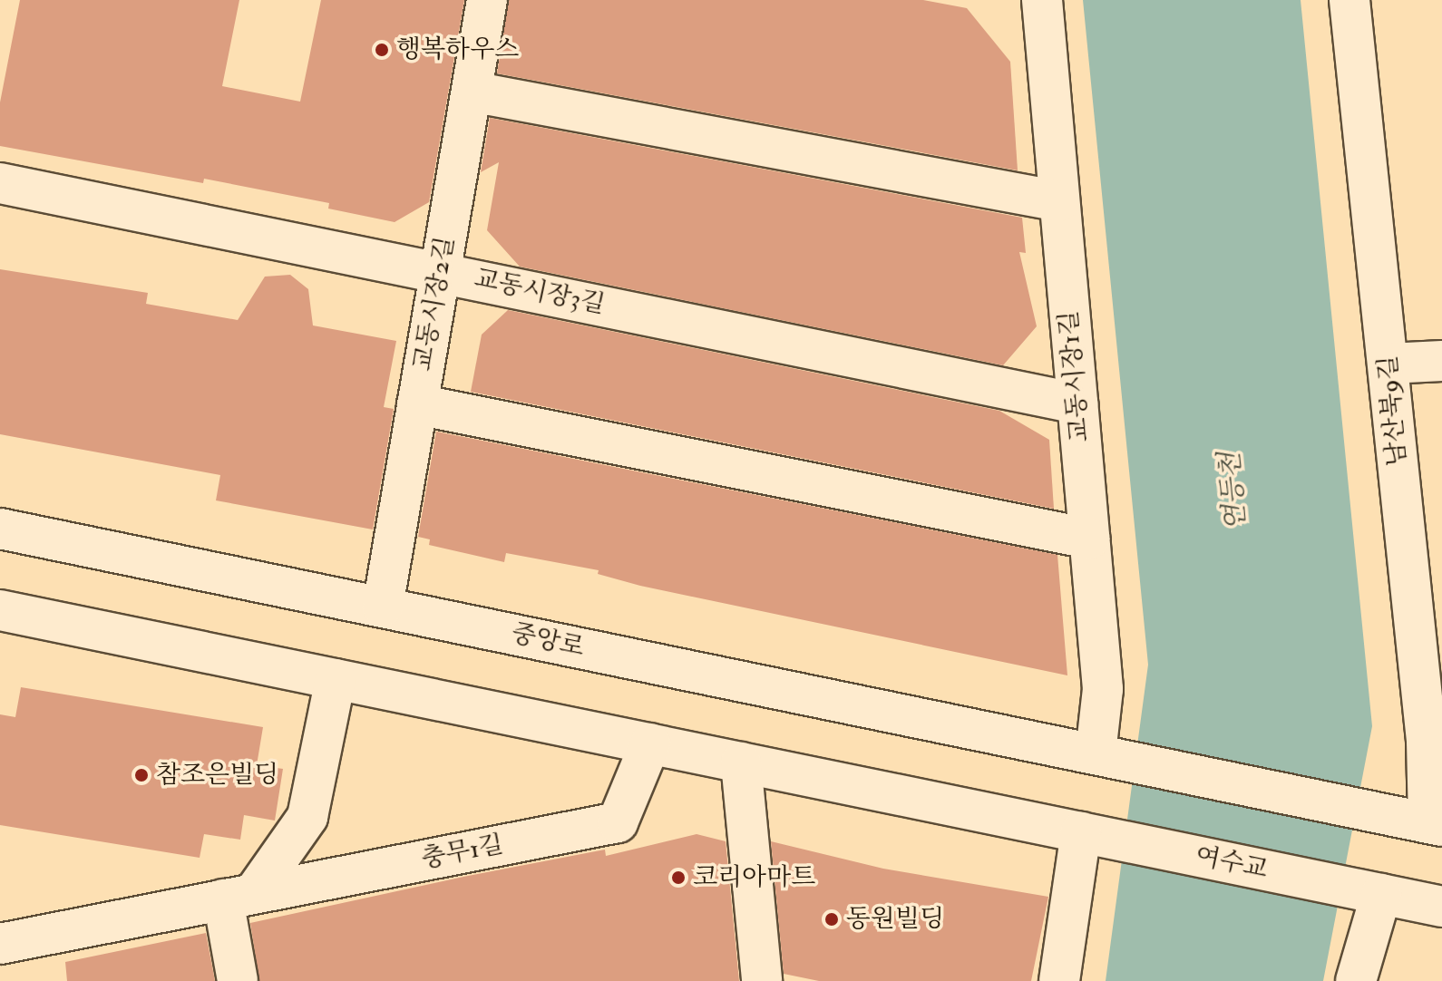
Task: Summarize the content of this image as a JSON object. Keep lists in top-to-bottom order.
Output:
{
  "streets": {
    "street": [
      "교동시장3길",
      "교동시장2길",
      "교동시장1길",
      "남산북9길",
      "중앙로",
      "충무1길",
      "여수교"
    ]
  },
  "crossings": [
    ["교동시장3길", "교동시장2길"],
    ["교동시장3길", "교동시장1길"],
    ["교동시장2길", "중앙로"],
    ["교동시장1길", "중앙로"],
    ["충무1길", "여수교"]
  ],
  "water": ["연등천"],
  "places": [
    "행복하우스",
    "참조은빌딩",
    "코리아마트",
    "동원빌딩"
  ]
}
